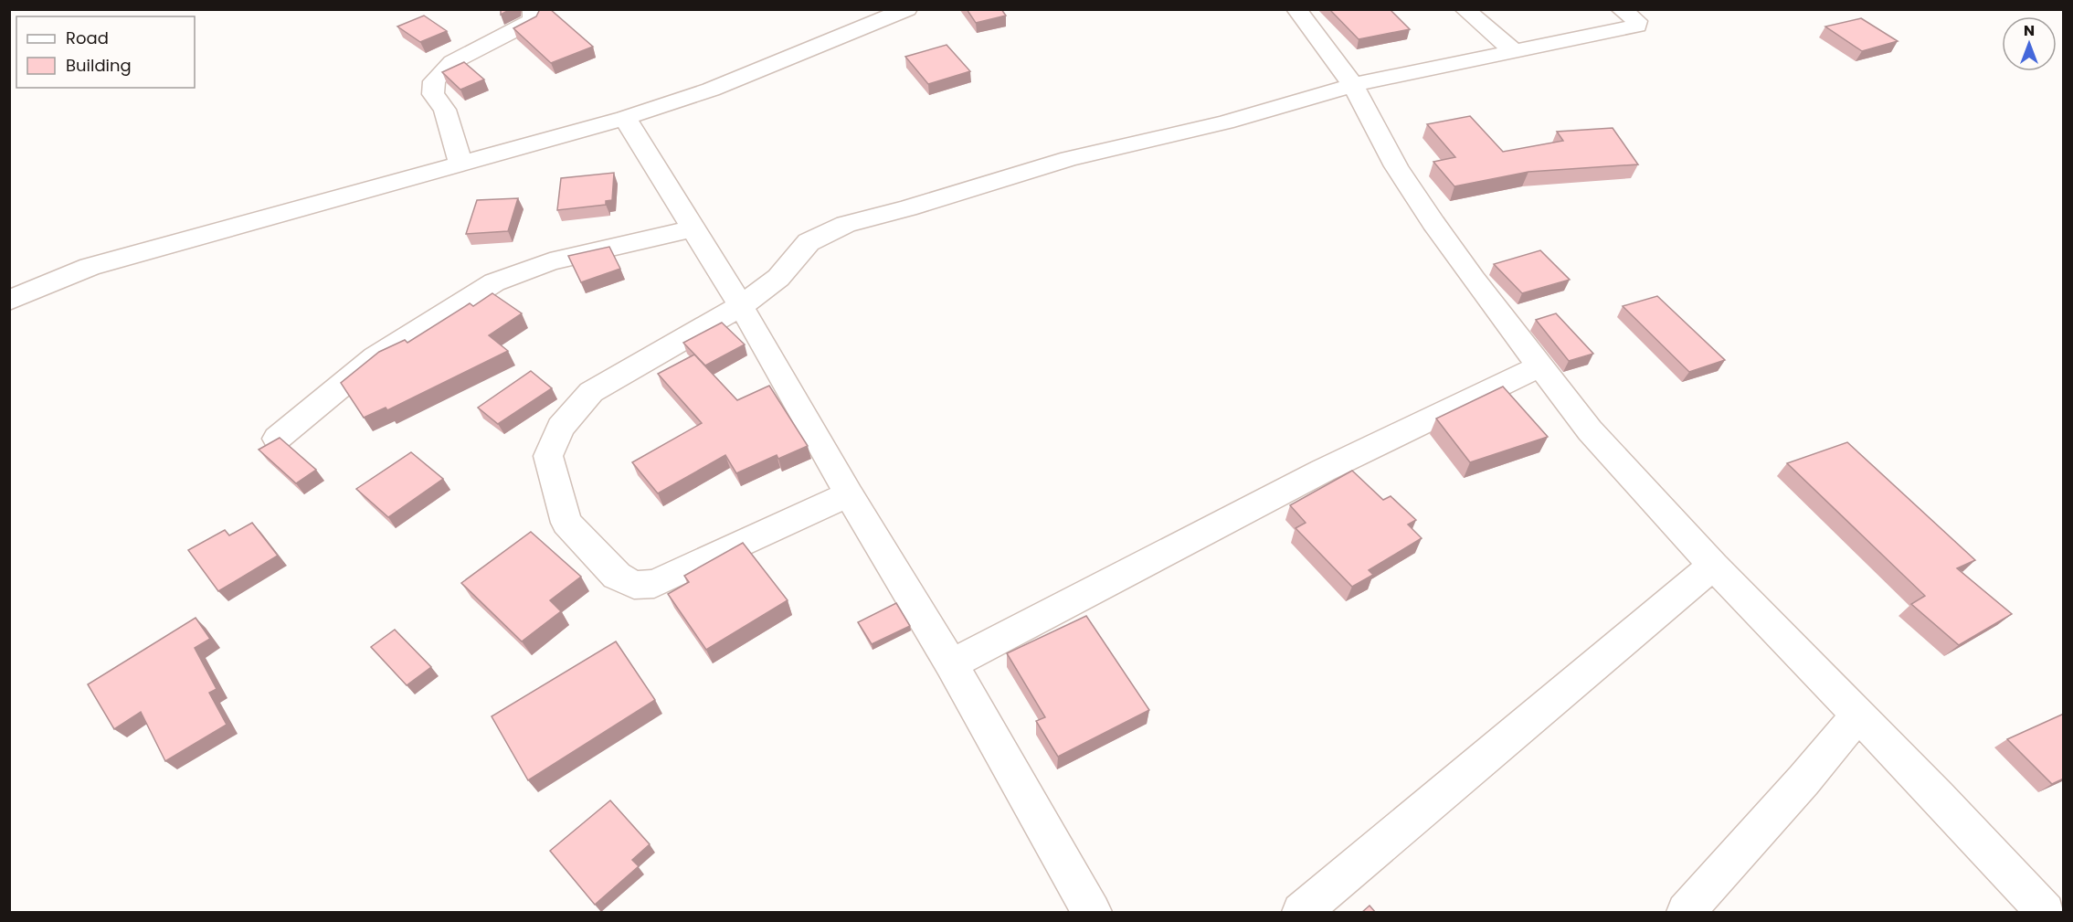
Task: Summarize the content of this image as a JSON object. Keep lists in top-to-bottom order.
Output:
{
  "legend": ["Road", "Building"],
  "north": "top"
}
